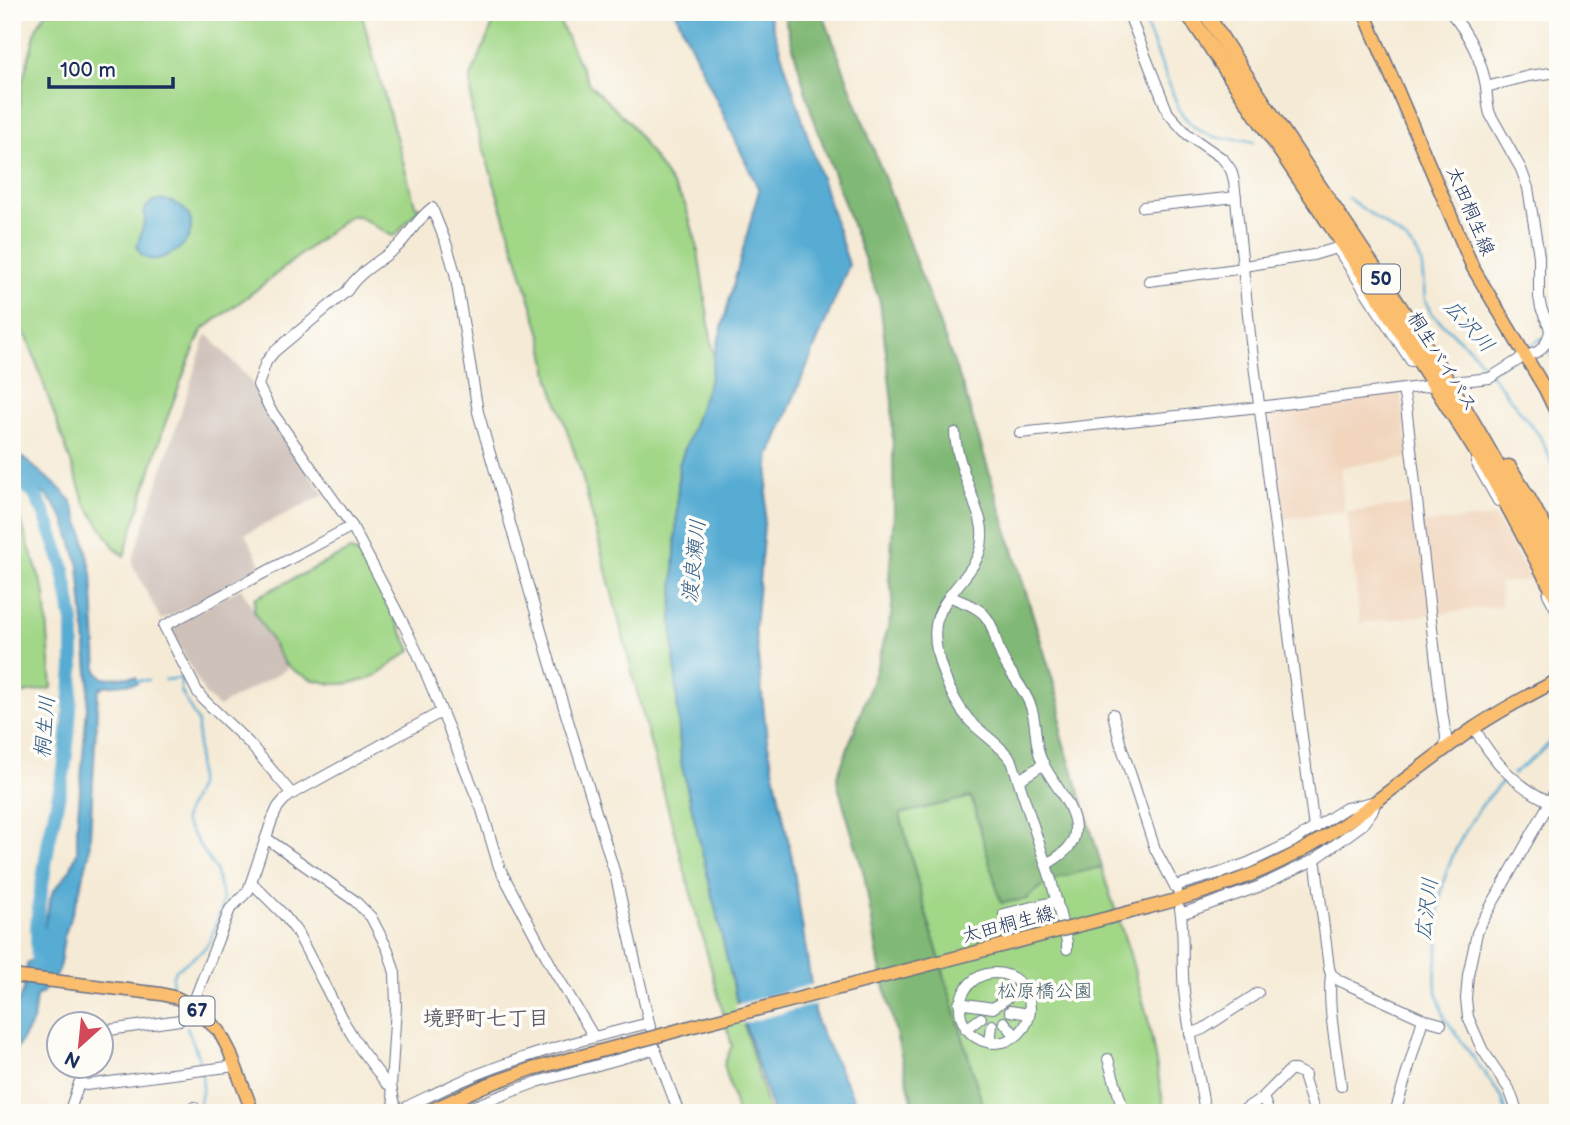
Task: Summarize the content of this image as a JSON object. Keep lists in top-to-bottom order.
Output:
{
  "streets": {
    "highway": ["50", "桐生バイパス"],
    "main road": ["太田桐生線", "67"]
  },
  "crossings": [
    ["50", "桐生バイパス"]
  ],
  "districts": ["境野町七丁目"],
  "water": ["広沢川", "渡良瀬川", "桐生川"],
  "parks": ["松原橋公園"],
  "scale_bar": "100 m",
  "north": "bottom left"
}
